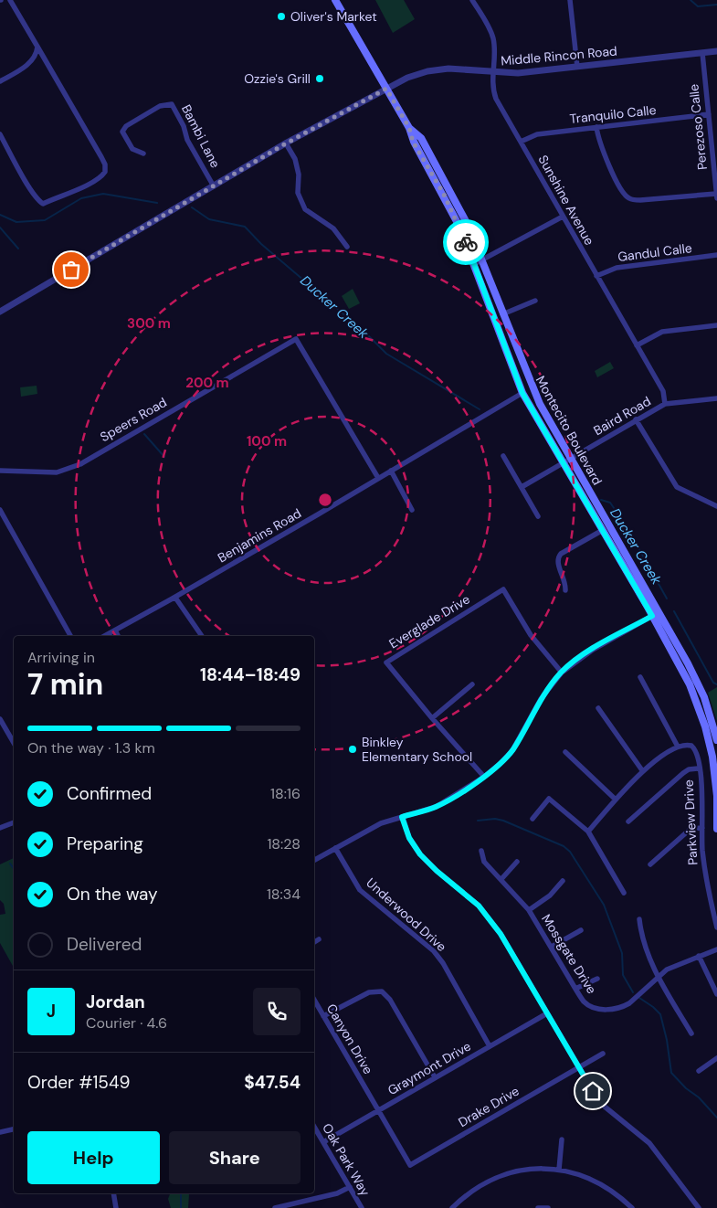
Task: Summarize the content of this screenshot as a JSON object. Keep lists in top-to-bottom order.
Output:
{
  "streets": {
    "main road": ["Montecito Boulevard"],
    "street": [
      "Middle Rincon Road",
      "Tranquilo Calle",
      "Perezoso Calle",
      "Bambi Lane",
      "Sunshine Avenue",
      "Gandul Calle",
      "Baird Road",
      "Speers Road",
      "Benjamins Road",
      "Everglade Drive",
      "Parkview Drive",
      "Underwood Drive",
      "Mossgate Drive",
      "Canyon Drive",
      "Graymont Drive",
      "Drake Drive",
      "Oak Park Way"
    ]
  },
  "crossings": [
    ["Middle Rincon Road", "Perezoso Calle"],
    ["Middle Rincon Road", "Bambi Lane"],
    ["Middle Rincon Road", "Sunshine Avenue"],
    ["Middle Rincon Road", "Montecito Boulevard"],
    ["Tranquilo Calle", "Perezoso Calle"],
    ["Tranquilo Calle", "Sunshine Avenue"],
    ["Sunshine Avenue", "Gandul Calle"],
    ["Sunshine Avenue", "Baird Road"],
    ["Baird Road", "Montecito Boulevard"],
    ["Speers Road", "Benjamins Road"],
    ["Montecito Boulevard", "Benjamins Road"],
    ["Underwood Drive", "Graymont Drive"],
    ["Canyon Drive", "Graymont Drive"],
    ["Canyon Drive", "Drake Drive"],
    ["Graymont Drive", "Oak Park Way"]
  ],
  "water": ["Ducker Creek"],
  "places": ["Oliver's Market", "Ozzie's Grill", "Binkley Elementary School"],
  "page": {
    "heading": ["7 min", "Arriving in", "18:44–18:49"],
    "panel": [
      "Jordan",
      "Courier · 4.6",
      "Order #1549",
      "$47.54"
    ],
    "bar": "On the way · 1.3 km",
    "list": [
      ["Confirmed", "18:16"],
      ["Preparing", "18:28"],
      ["On the way", "18:34"],
      "Delivered"
    ],
    "round": "J",
    "buttons": ["Help", "Share"]
  },
  "rings": ["300 m", "200 m", "100 m"]
}
